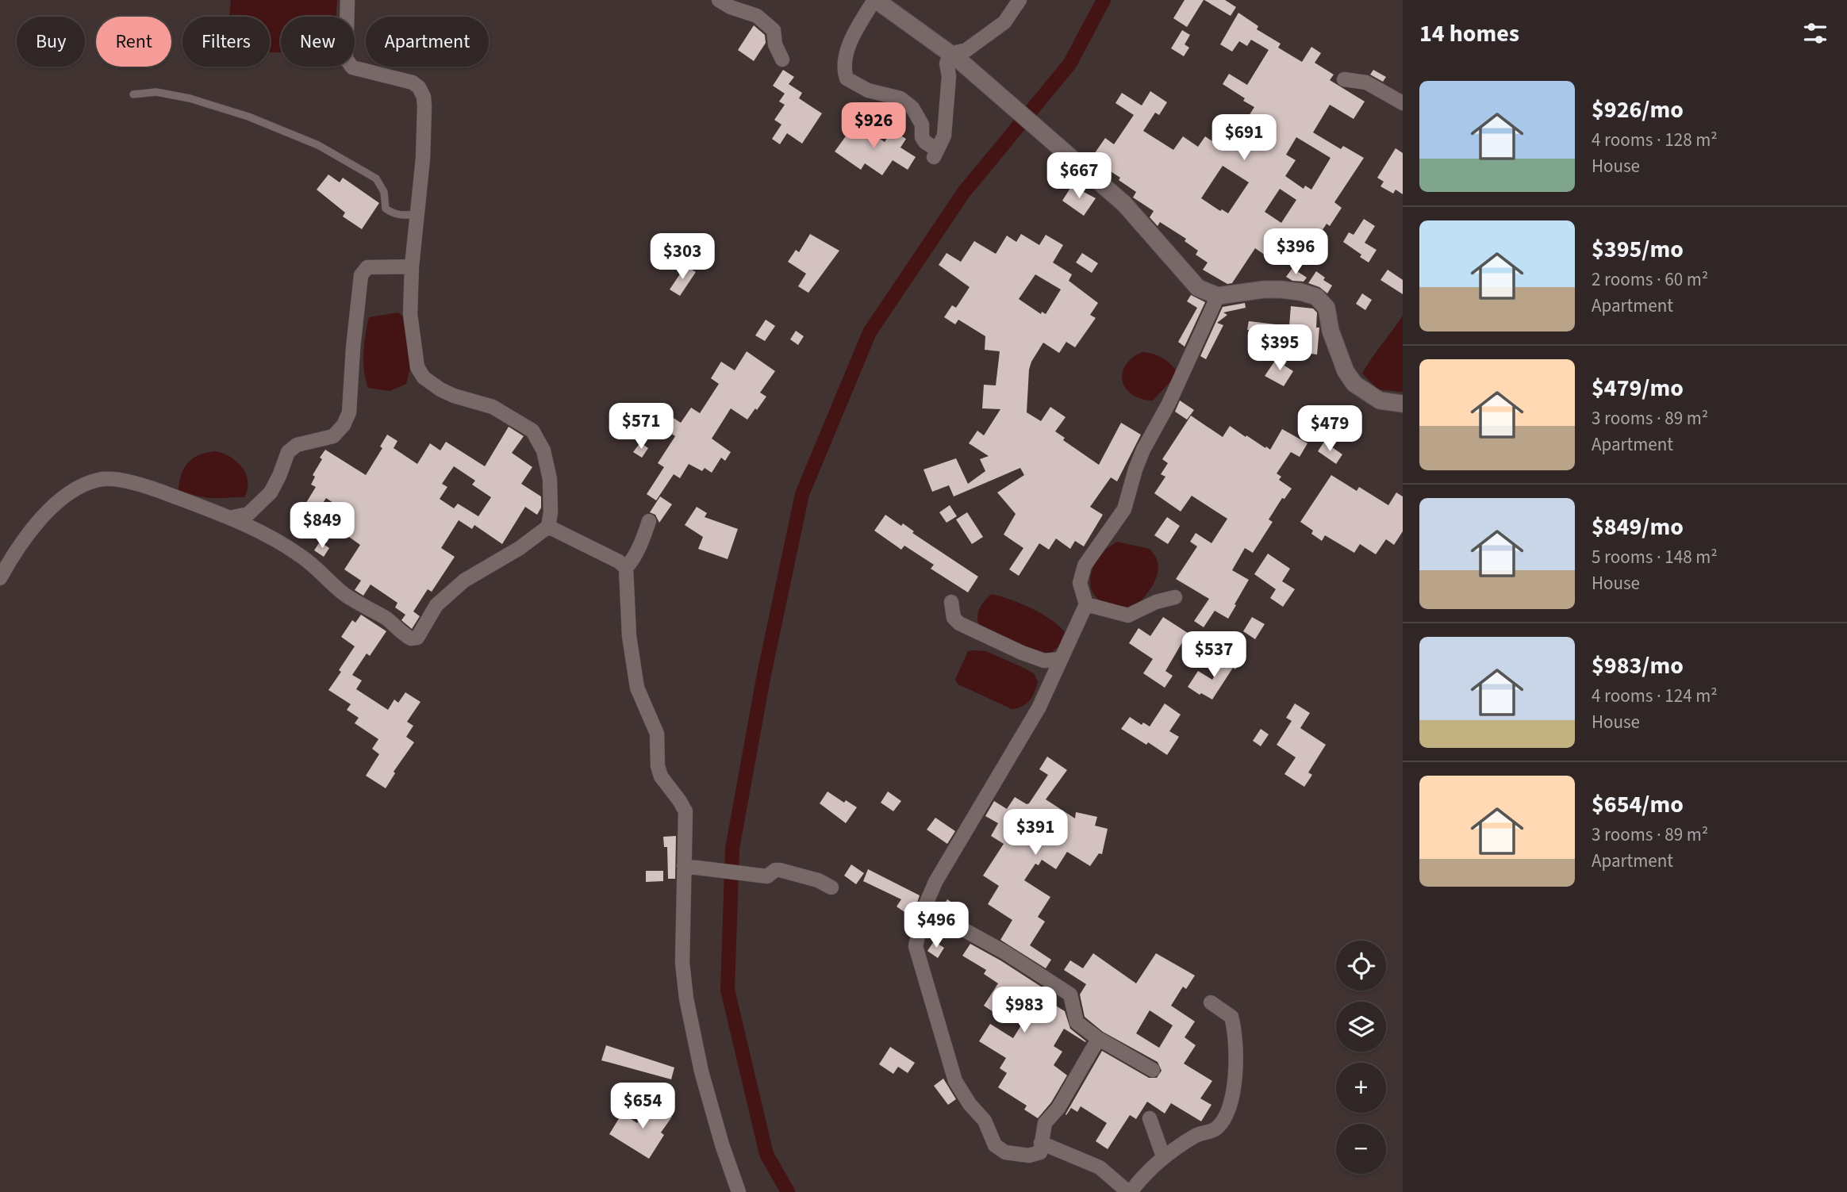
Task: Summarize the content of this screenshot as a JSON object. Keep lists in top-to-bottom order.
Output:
{
  "page": {
    "heading": "14 homes",
    "chip": [
      "Buy",
      "Rent",
      "Filters",
      "New",
      "Apartment"
    ],
    "list": [
      {
        "name": "$926/mo",
        "note": "4 rooms · 128 m² · House"
      },
      {
        "name": "$395/mo",
        "note": "2 rooms · 60 m² · Apartment"
      },
      {
        "name": "$479/mo",
        "note": "3 rooms · 89 m² · Apartment"
      },
      {
        "name": "$849/mo",
        "note": "5 rooms · 148 m² · House"
      },
      {
        "name": "$983/mo",
        "note": "4 rooms · 124 m² · House"
      },
      {
        "name": "$654/mo",
        "note": "3 rooms · 89 m² · Apartment"
      }
    ],
    "price": [
      "$926",
      "$691",
      "$667",
      "$396",
      "$303",
      "$395",
      "$571",
      "$479",
      "$849",
      "$537",
      "$391",
      "$496",
      "$983",
      "$654"
    ],
    "map_buttons": ["+", "−"]
  }
}
